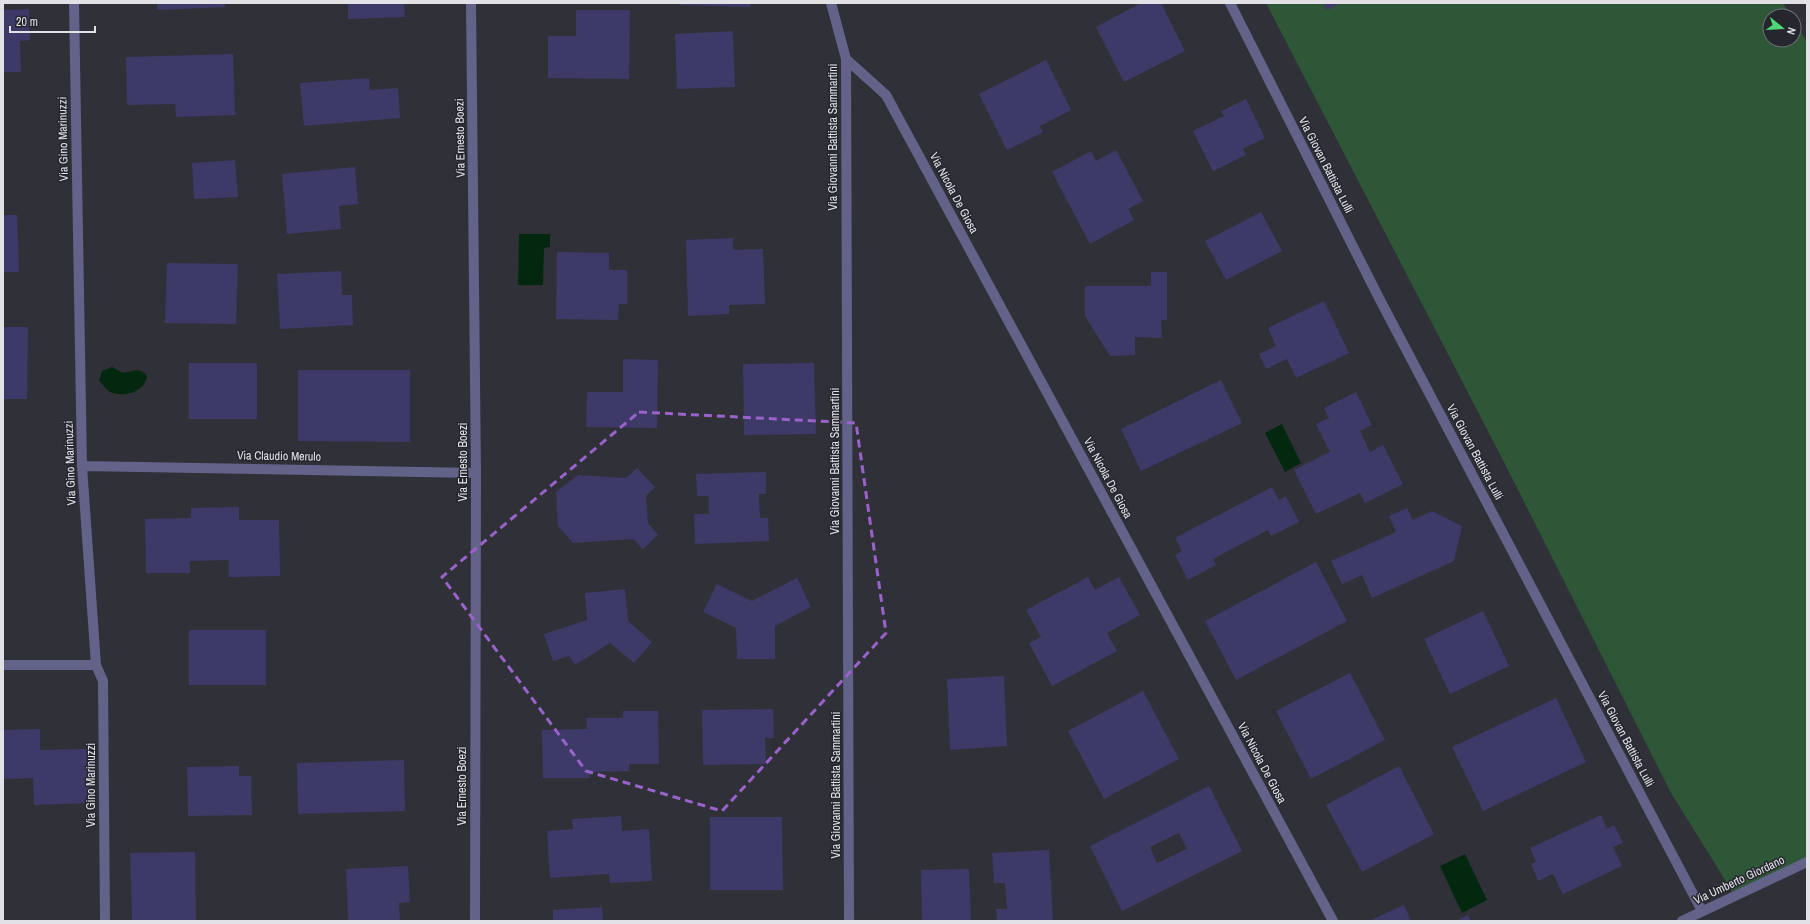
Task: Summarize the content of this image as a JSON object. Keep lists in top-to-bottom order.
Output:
{
  "streets": {
    "street": [
      "Via Giovanni Battista Sammartini",
      "Via Ernesto Boezi",
      "Via Gino Marinuzzi",
      "Via Giovan Battista Lulli",
      "Via Nicola De Giosa",
      "Via Claudio Merulo",
      "Via Umberto Giordano"
    ]
  },
  "crossings": [
    ["Via Giovanni Battista Sammartini", "Via Nicola De Giosa"],
    ["Via Ernesto Boezi", "Via Claudio Merulo"],
    ["Via Gino Marinuzzi", "Via Claudio Merulo"],
    ["Via Giovan Battista Lulli", "Via Umberto Giordano"]
  ],
  "scale_bar": "20 m",
  "north": "right"
}
